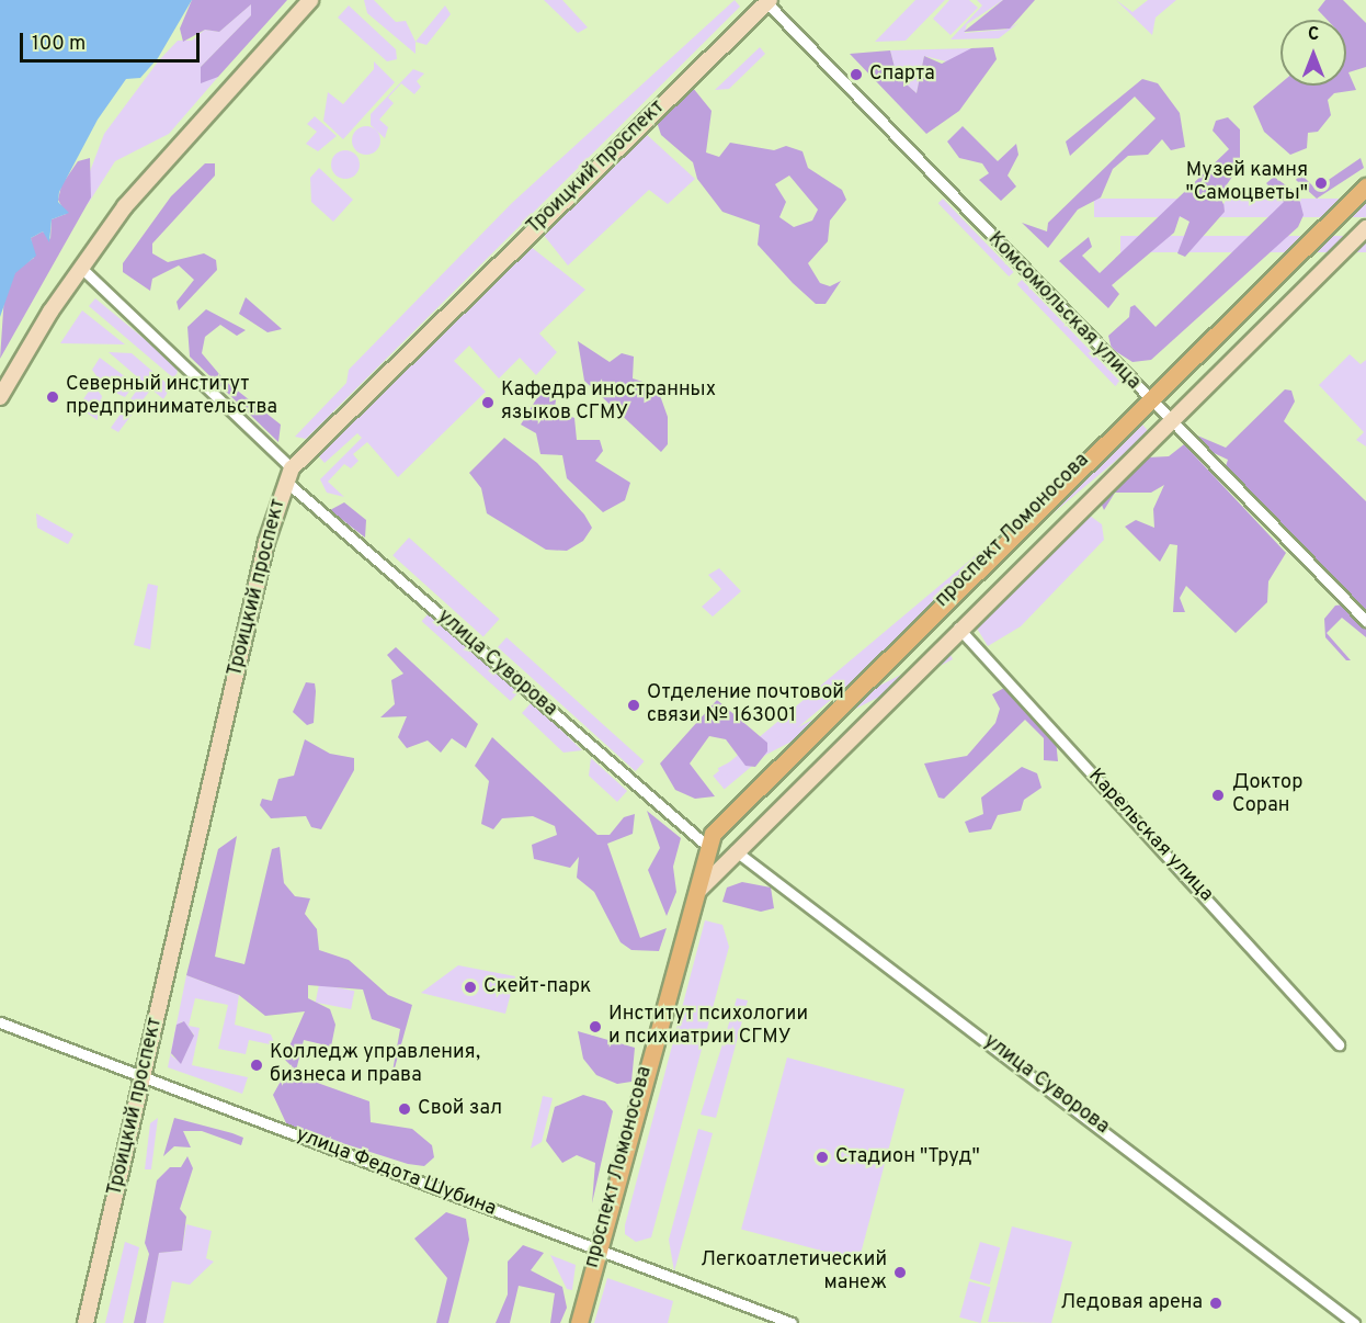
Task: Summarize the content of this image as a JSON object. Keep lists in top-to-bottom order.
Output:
{
  "streets": {
    "main road": ["Троицкий проспект", "проспект Ломоносова"],
    "street": [
      "Комсомольская улица",
      "улица Суворова",
      "Карельская улица",
      "улица Федота Шубина"
    ]
  },
  "crossings": [
    ["Троицкий проспект", "Комсомольская улица"],
    ["Троицкий проспект", "улица Суворова"],
    ["Троицкий проспект", "улица Федота Шубина"],
    ["Комсомольская улица", "проспект Ломоносова"],
    ["проспект Ломоносова", "улица Суворова"],
    ["проспект Ломоносова", "Карельская улица"],
    ["проспект Ломоносова", "улица Федота Шубина"]
  ],
  "places": [
    "Спарта",
    "Музей камня \"Самоцветы\"",
    "Северный институт предпринимательства",
    "Кафедра иностранных языков СГМУ",
    "Отделение почтовой связи № 163001",
    "Доктор Соран",
    "Скейт-парк",
    "Институт психологии и психиатрии СГМУ",
    "Колледж управления, бизнеса и права",
    "Свой зал",
    "Стадион \"Труд\"",
    "Легкоатлетический манеж",
    "Ледовая арена"
  ],
  "scale_bar": "100 m",
  "north": "top"
}
